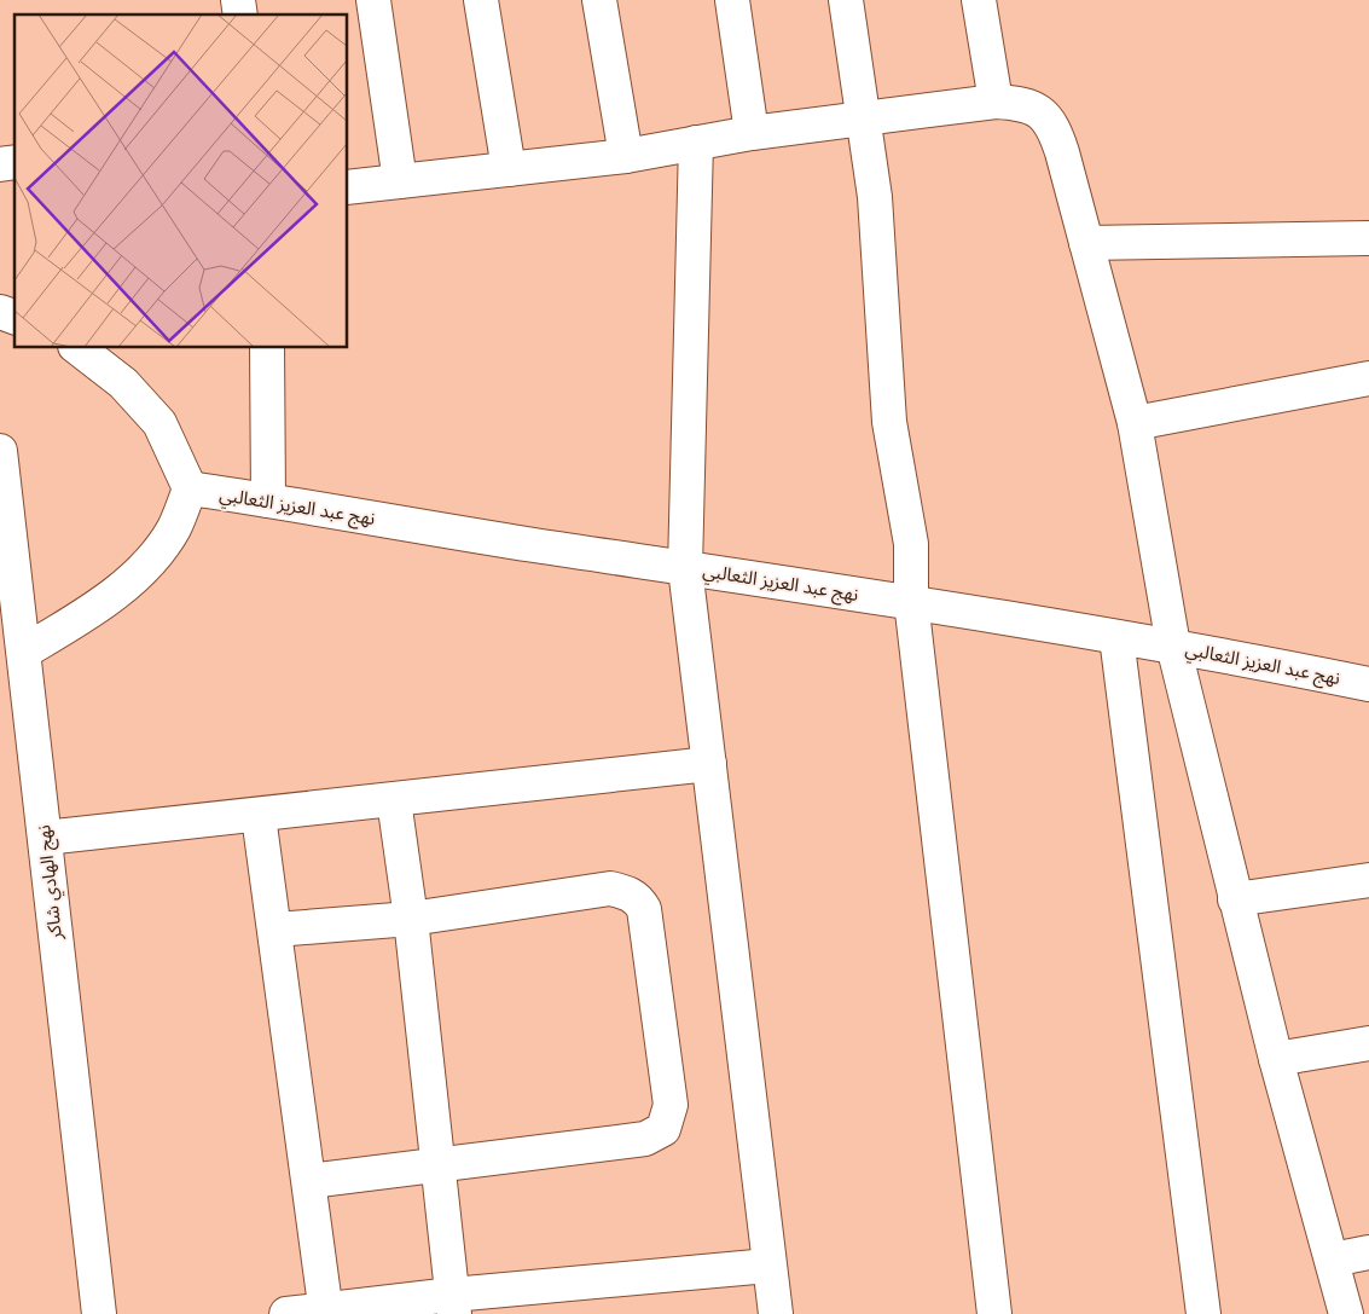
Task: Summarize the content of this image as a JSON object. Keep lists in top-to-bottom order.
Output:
{
  "streets": {
    "street": ["نهج عبد العزيز الثعالبي", "نهج الهادي شاكر"]
  }
}
